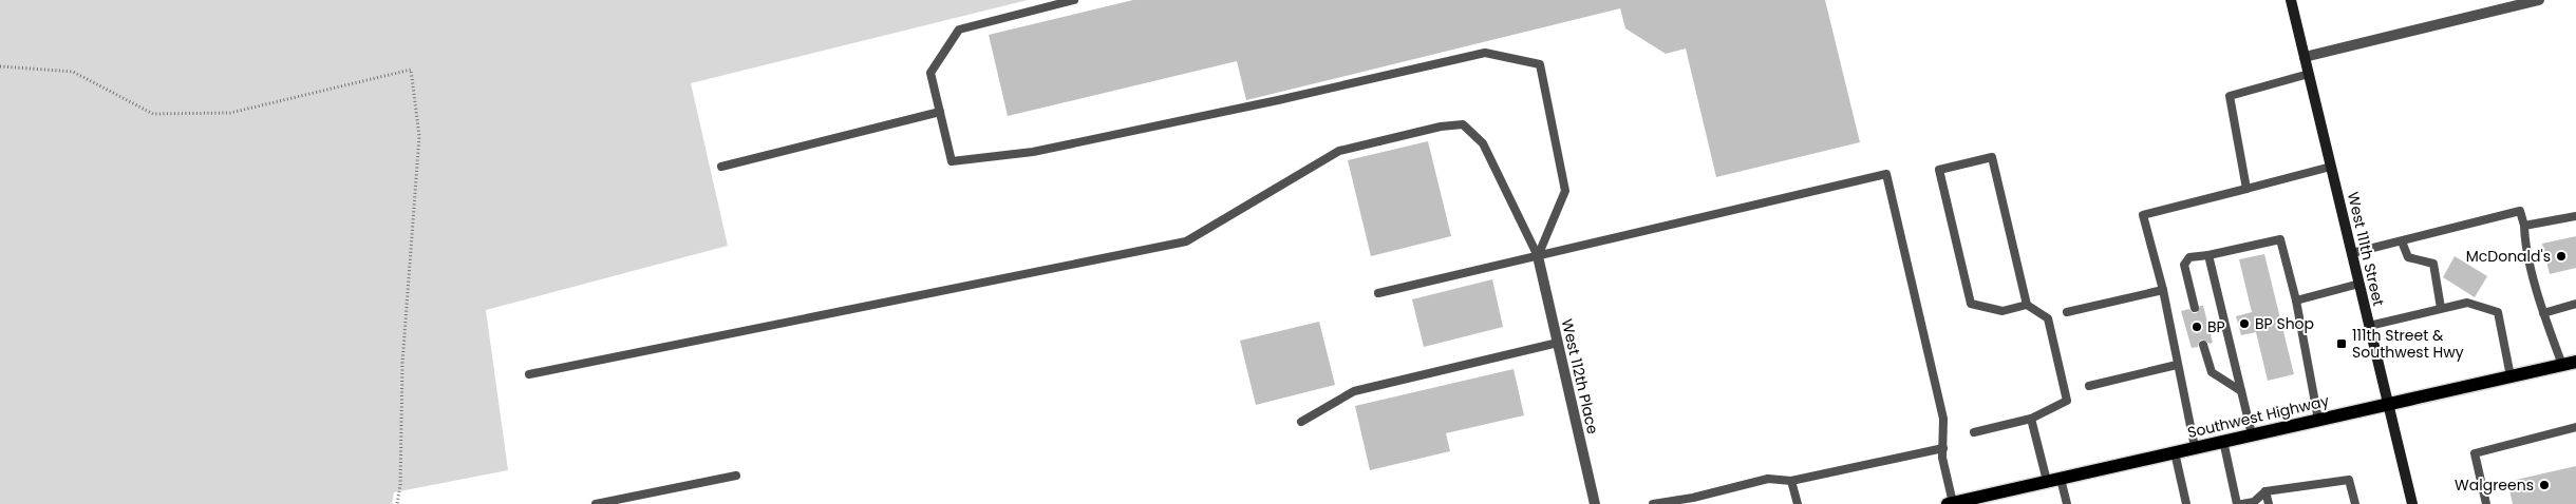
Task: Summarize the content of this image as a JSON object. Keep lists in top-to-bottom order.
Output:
{
  "streets": {
    "main road": ["West 111th Street", "Southwest Highway"],
    "street": ["West 112th Place"]
  },
  "crossings": [
    ["West 111th Street", "Southwest Highway"]
  ],
  "places": {
    "other": [
      "McDonald's",
      "BP Shop",
      "BP",
      "Walgreens"
    ],
    "transit": ["111th Street & Southwest Hwy"]
  }
}
